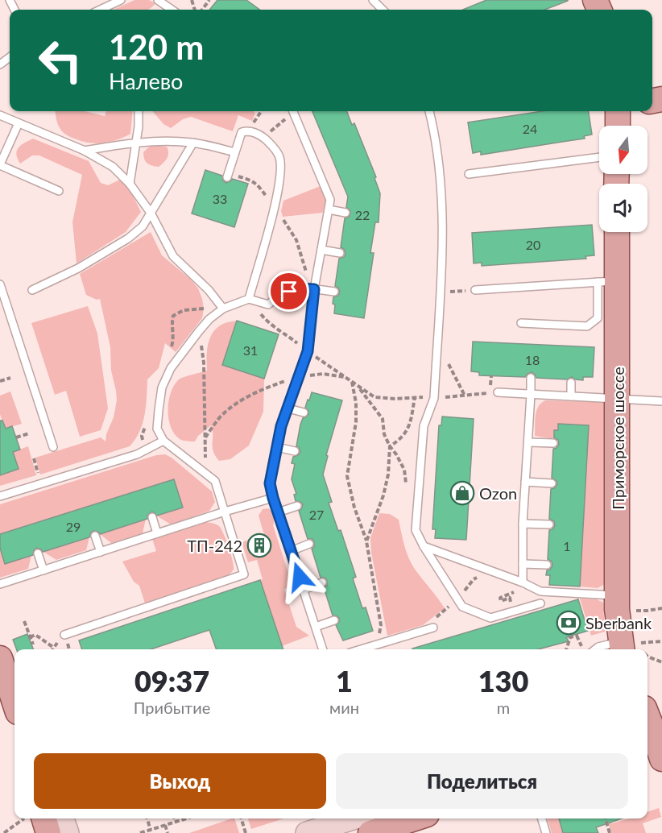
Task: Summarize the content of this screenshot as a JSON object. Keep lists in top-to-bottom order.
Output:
{
  "streets": {
    "main road": ["Приморское шоссе"]
  },
  "places": {
    "shop": ["Ozon"],
    "building": ["ТП-242"],
    "bank": ["Sberbank"]
  },
  "house_numbers": [
    "24",
    "33",
    "22",
    "20",
    "31",
    "18",
    "27",
    "29",
    "1"
  ],
  "north": "bottom",
  "page": {
    "turn": ["120 m", "Налево"],
    "eta": [
      "09:37",
      "Прибытие",
      "1",
      "мин",
      "130",
      "m"
    ],
    "buttons": ["Выход", "Поделиться"]
  }
}
